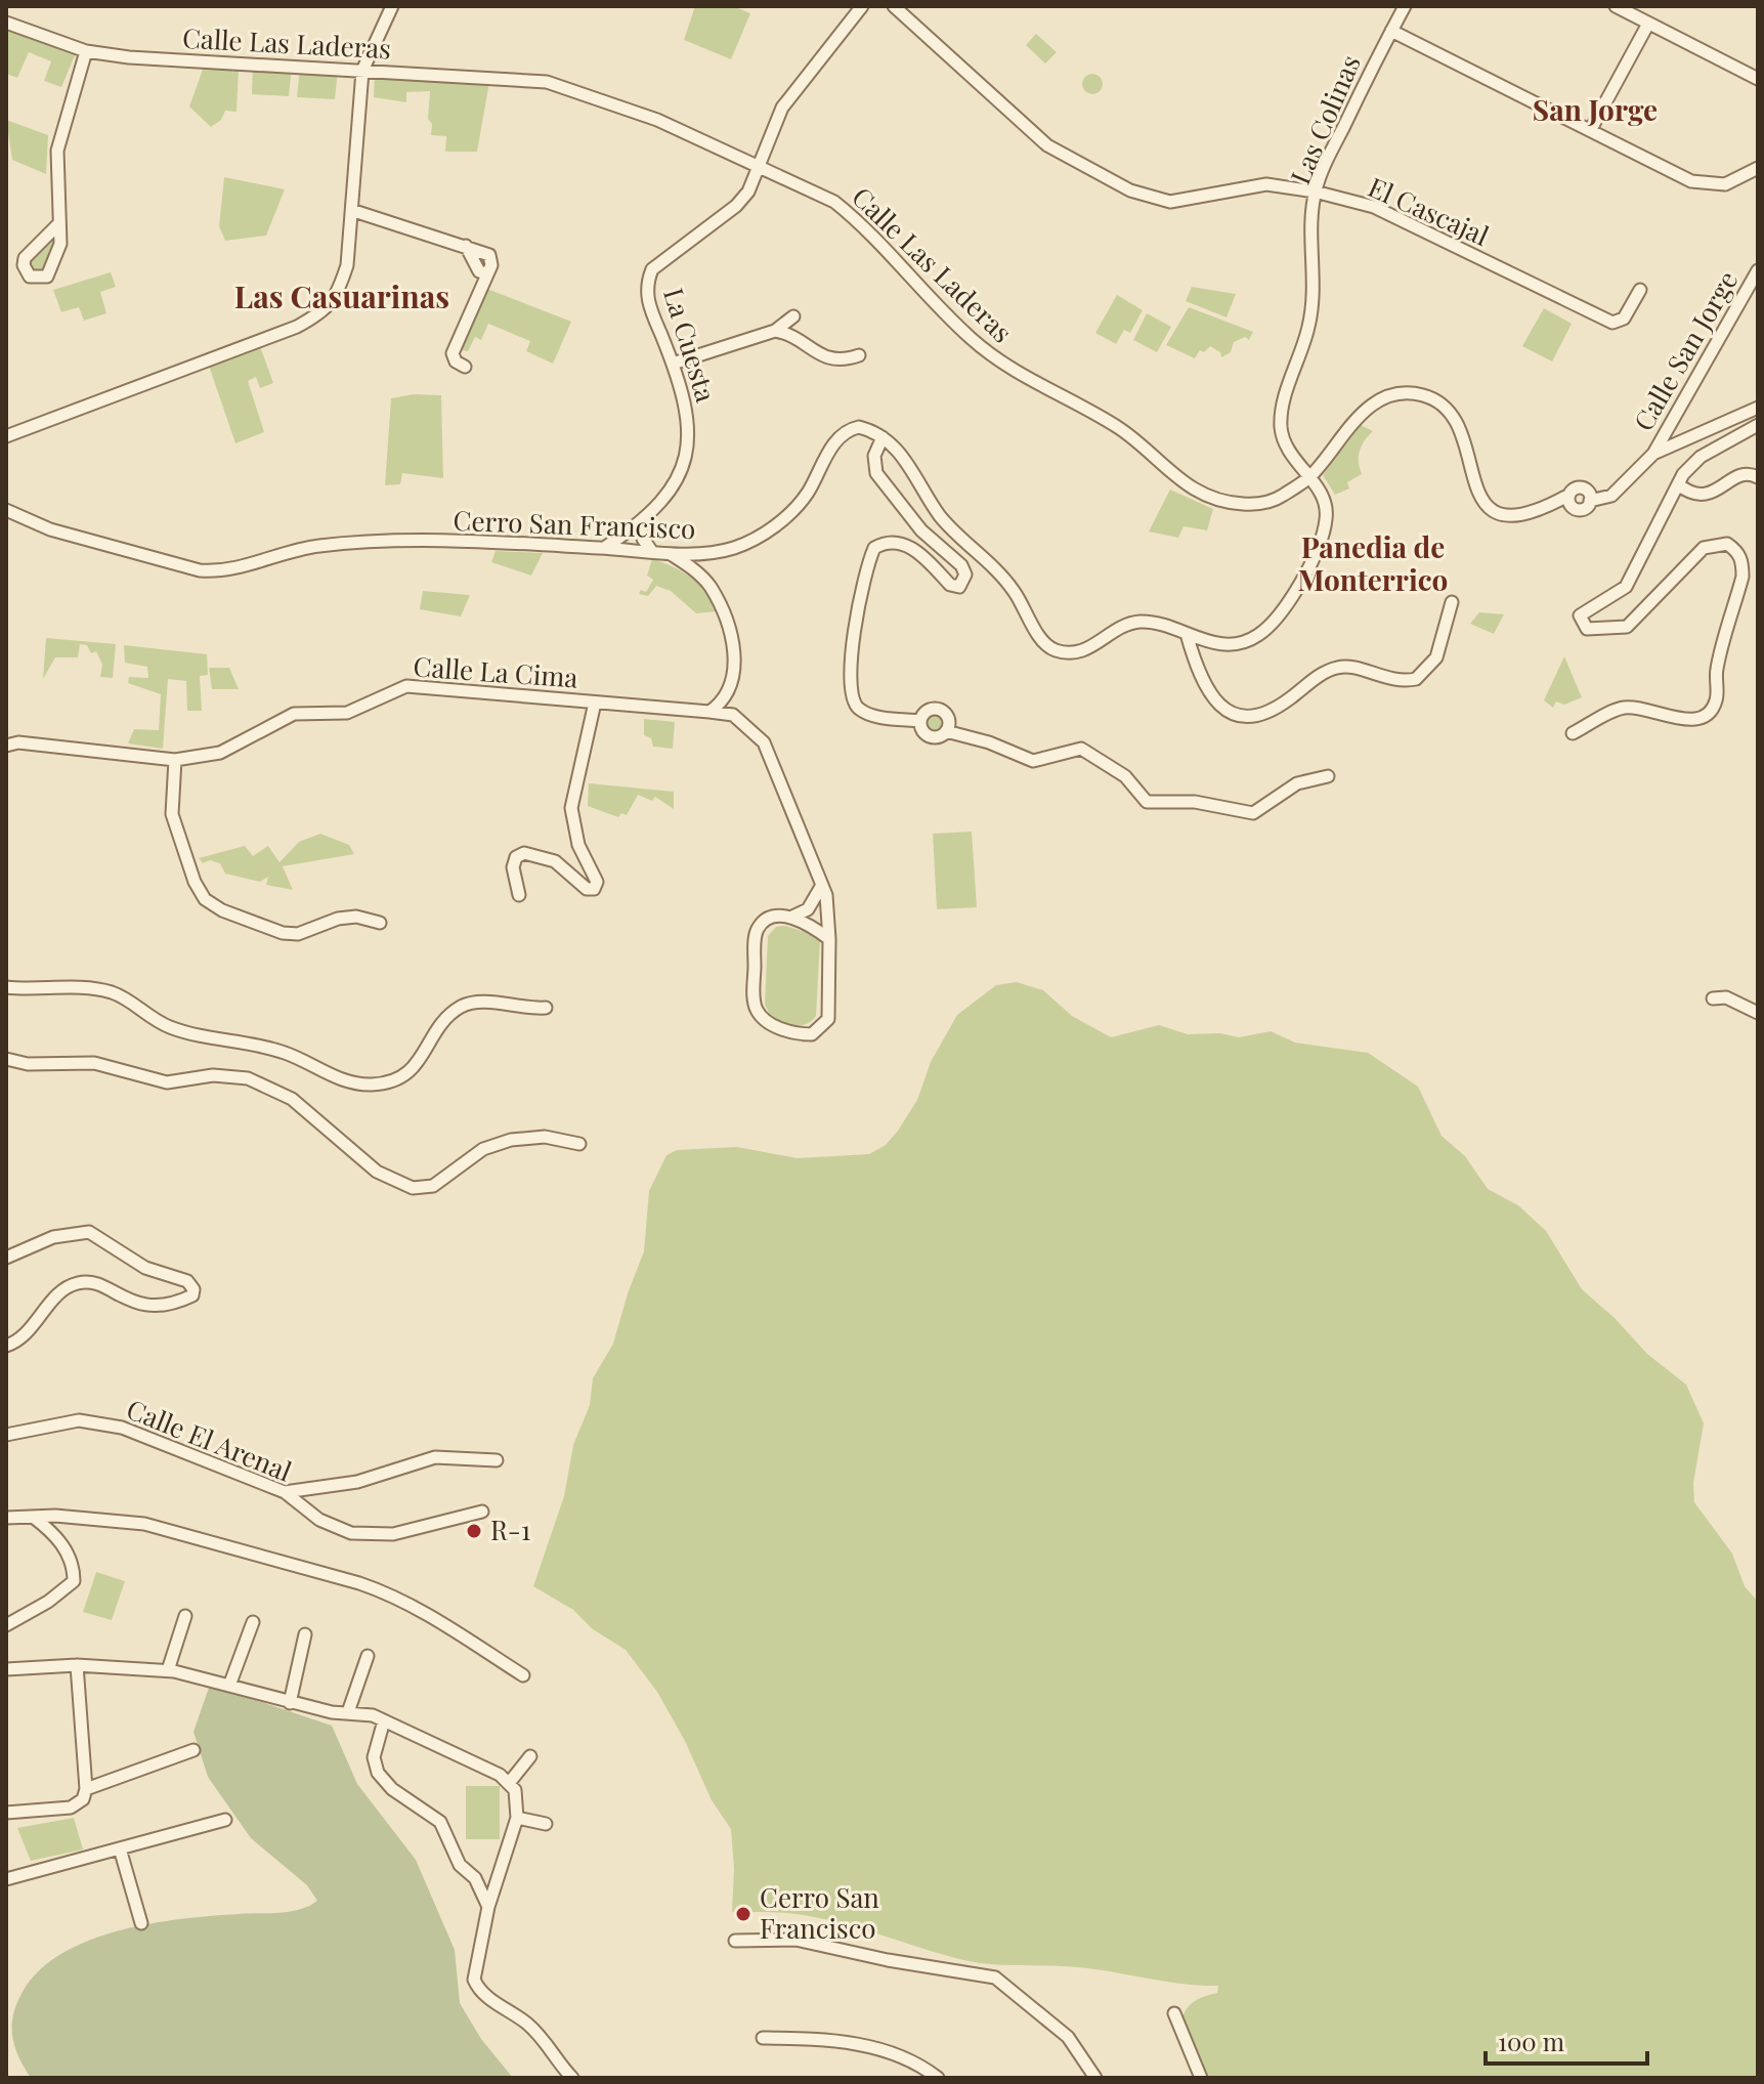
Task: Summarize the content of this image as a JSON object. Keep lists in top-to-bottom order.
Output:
{
  "streets": {
    "street": [
      "Calle Las Laderas",
      "Las Colinas",
      "El Cascajal",
      "La Cuesta",
      "Calle San Jorge",
      "Cerro San Francisco",
      "Calle La Cima",
      "Calle El Arenal"
    ]
  },
  "crossings": [
    ["Calle Las Laderas", "Las Colinas"],
    ["Calle Las Laderas", "La Cuesta"],
    ["Las Colinas", "El Cascajal"],
    ["La Cuesta", "Cerro San Francisco"]
  ],
  "districts": ["San Jorge", "Las Casuarinas", "Panedia de Monterrico"],
  "places": ["R-1", "Cerro San Francisco"],
  "scale_bar": "100 m"
}
